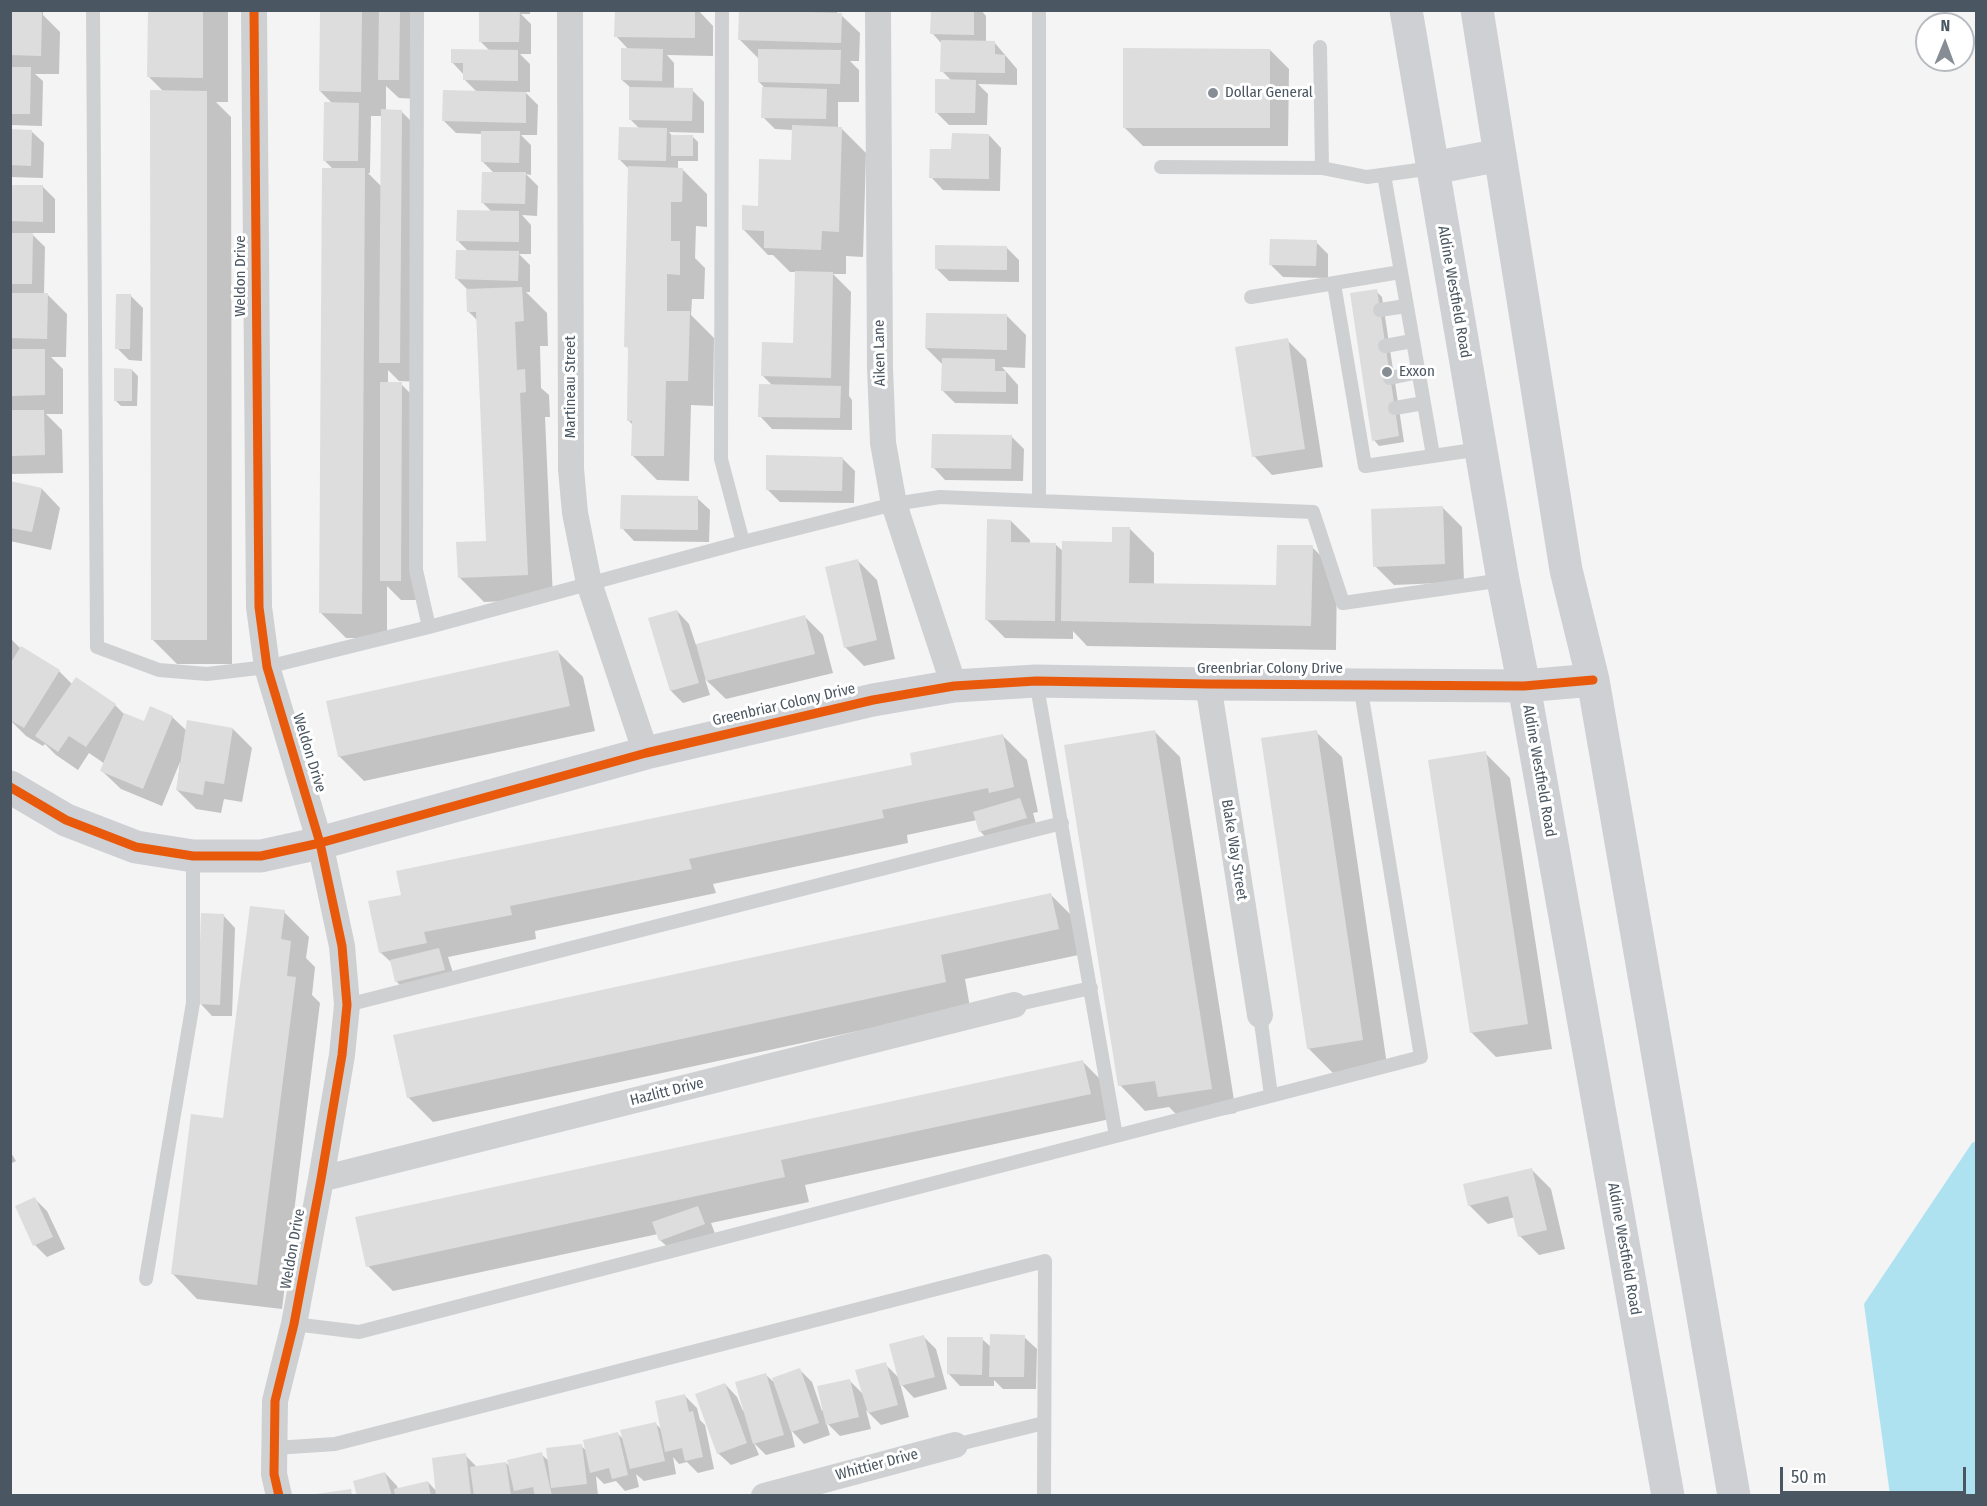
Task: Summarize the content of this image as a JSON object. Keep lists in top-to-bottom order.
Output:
{
  "streets": {
    "main road": ["Aldine Westfield Road", "Greenbriar Colony Drive"],
    "street": [
      "Weldon Drive",
      "Aiken Lane",
      "Martineau Street",
      "Blake Way Street",
      "Hazlitt Drive",
      "Whittier Drive"
    ]
  },
  "crossings": [
    ["Weldon Drive", "Greenbriar Colony Drive"],
    ["Weldon Drive", "Hazlitt Drive"],
    ["Aldine Westfield Road", "Greenbriar Colony Drive"],
    ["Aiken Lane", "Greenbriar Colony Drive"],
    ["Martineau Street", "Greenbriar Colony Drive"],
    ["Greenbriar Colony Drive", "Blake Way Street"]
  ],
  "places": ["Dollar General", "Exxon"],
  "scale_bar": "50 m",
  "north": "top"
}
